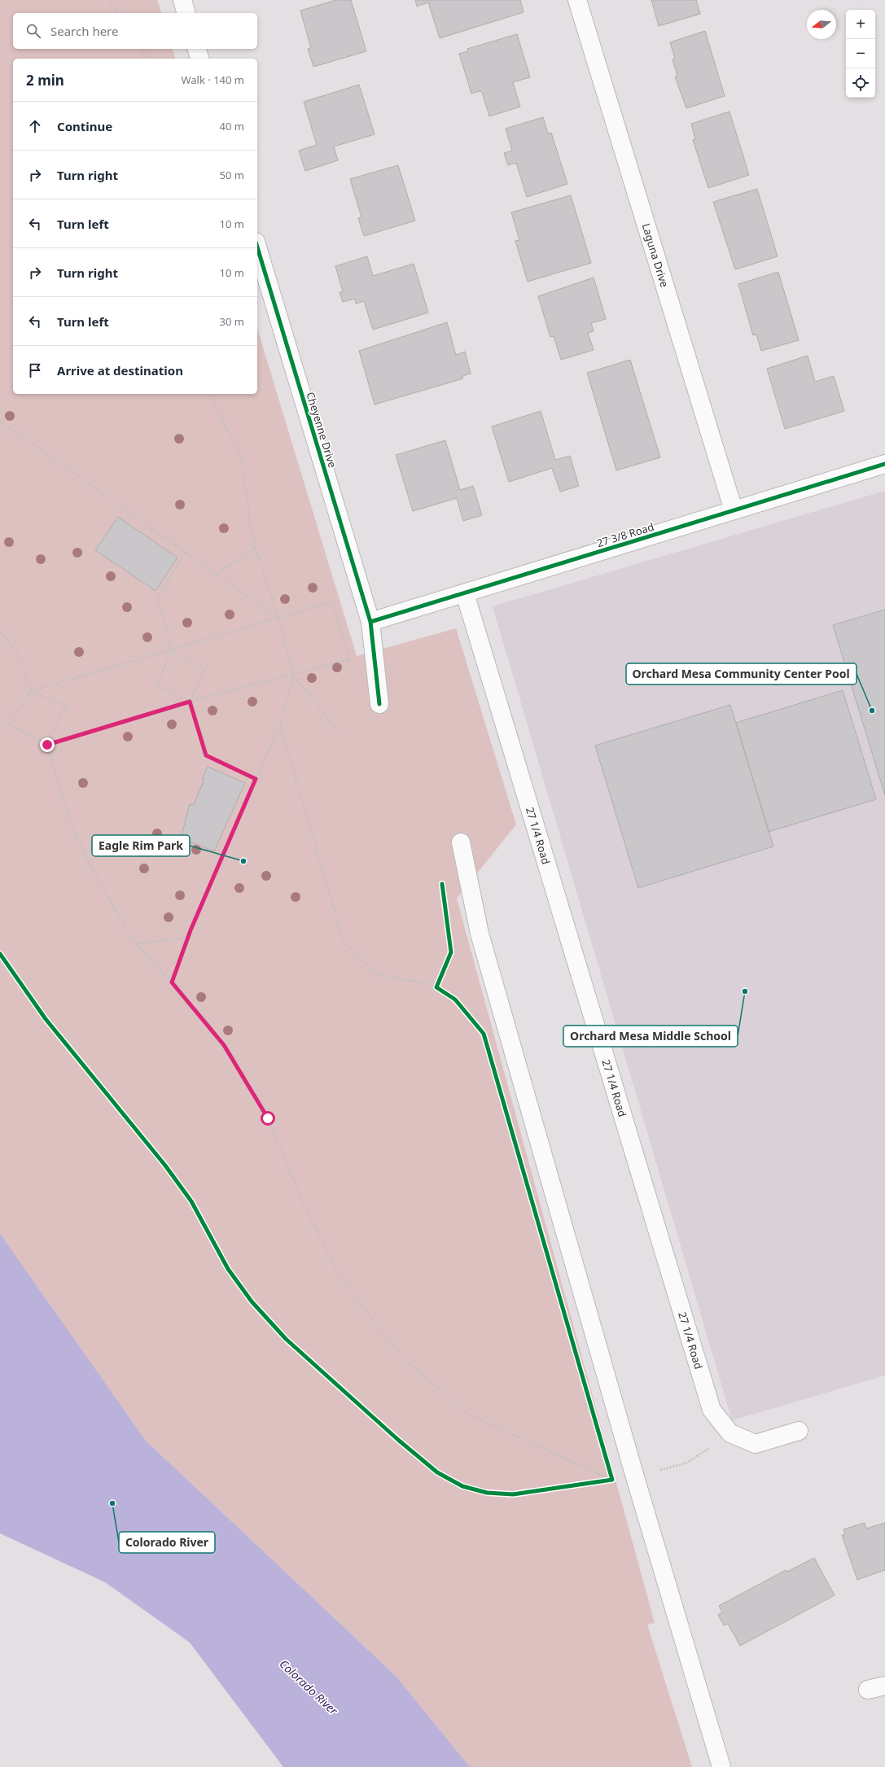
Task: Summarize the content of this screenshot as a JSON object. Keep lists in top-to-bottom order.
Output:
{
  "streets": {
    "street": [
      "Laguna Drive",
      "Cheyenne Drive",
      "27 3/8 Road",
      "27 1/4 Road"
    ]
  },
  "crossings": [
    ["Laguna Drive", "27 3/8 Road"],
    ["Cheyenne Drive", "27 3/8 Road"],
    ["27 3/8 Road", "27 1/4 Road"]
  ],
  "water": ["Colorado River"],
  "places": [
    "Orchard Mesa Community Center Pool",
    "Eagle Rim Park",
    "Orchard Mesa Middle School",
    "Colorado River"
  ],
  "north": "left",
  "page": {
    "map_buttons": ["+", "−"],
    "search": "Search here",
    "heading": ["2 min", "Walk · 140 m"],
    "list": [
      ["Continue", "40 m"],
      ["Turn right", "50 m"],
      ["Turn left", "10 m"],
      ["Turn right", "10 m"],
      ["Turn left", "30 m"],
      "Arrive at destination"
    ]
  }
}
